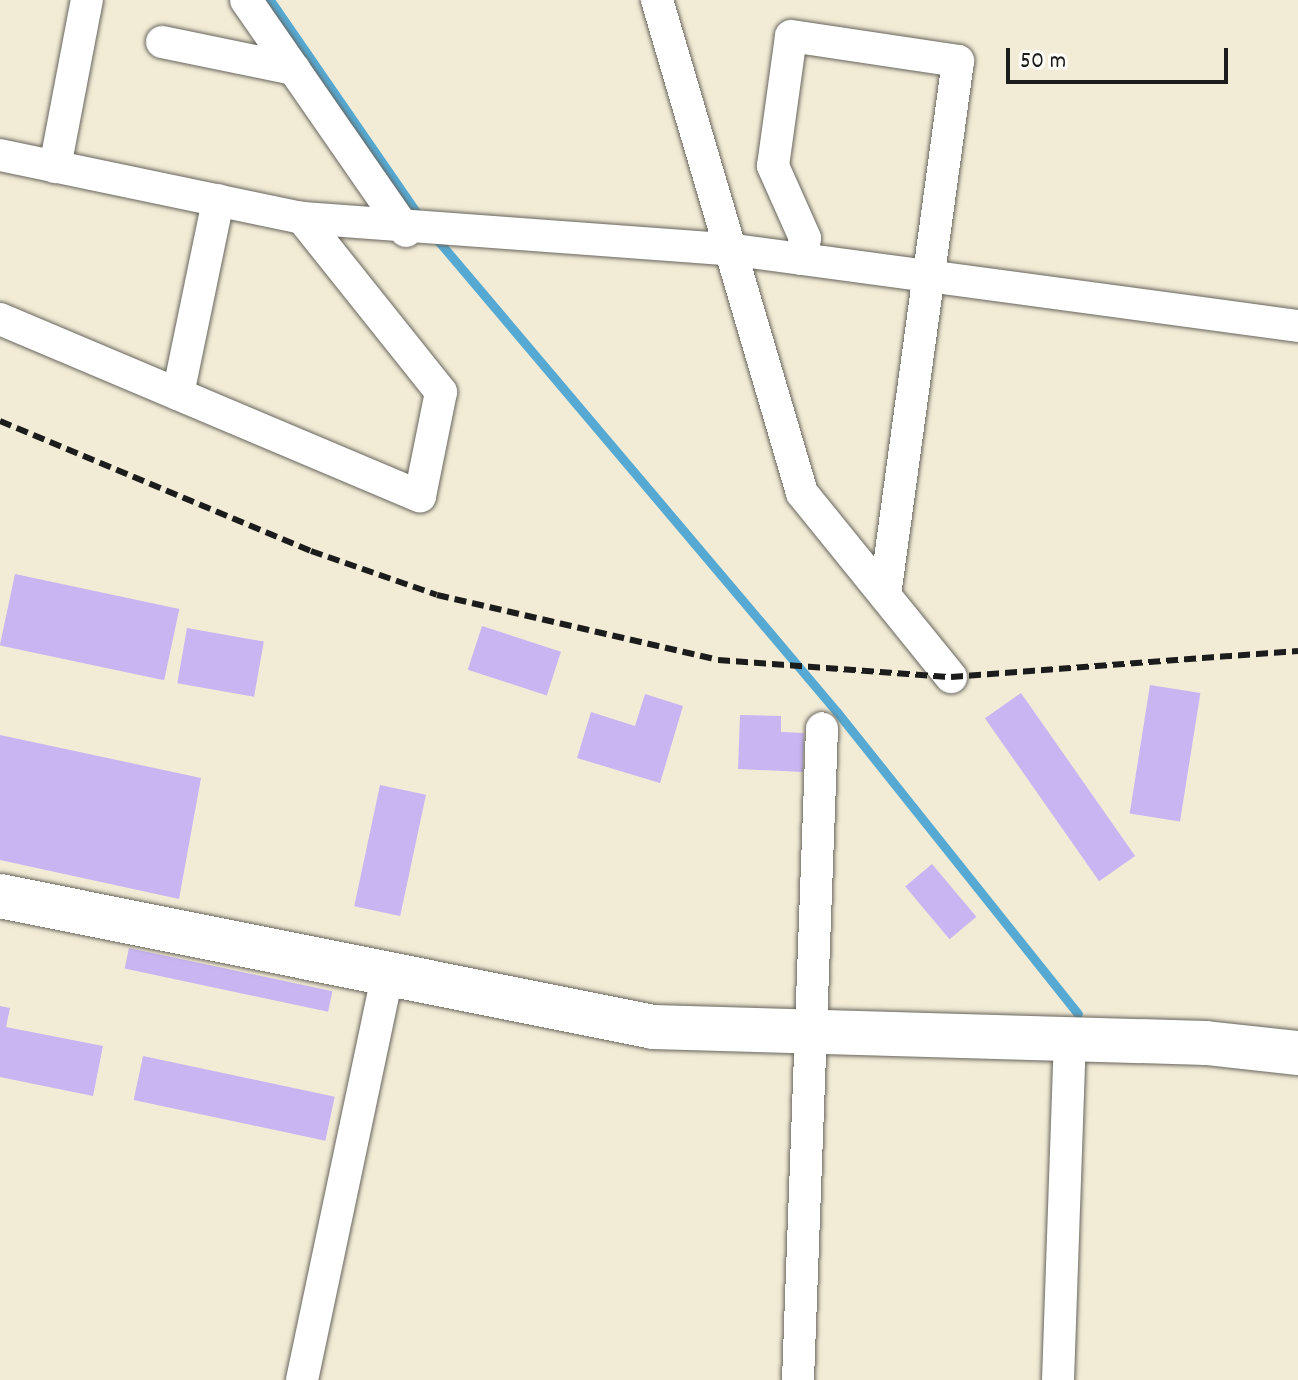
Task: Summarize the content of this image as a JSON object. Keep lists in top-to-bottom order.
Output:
{
  "scale_bar": "50 m"
}
